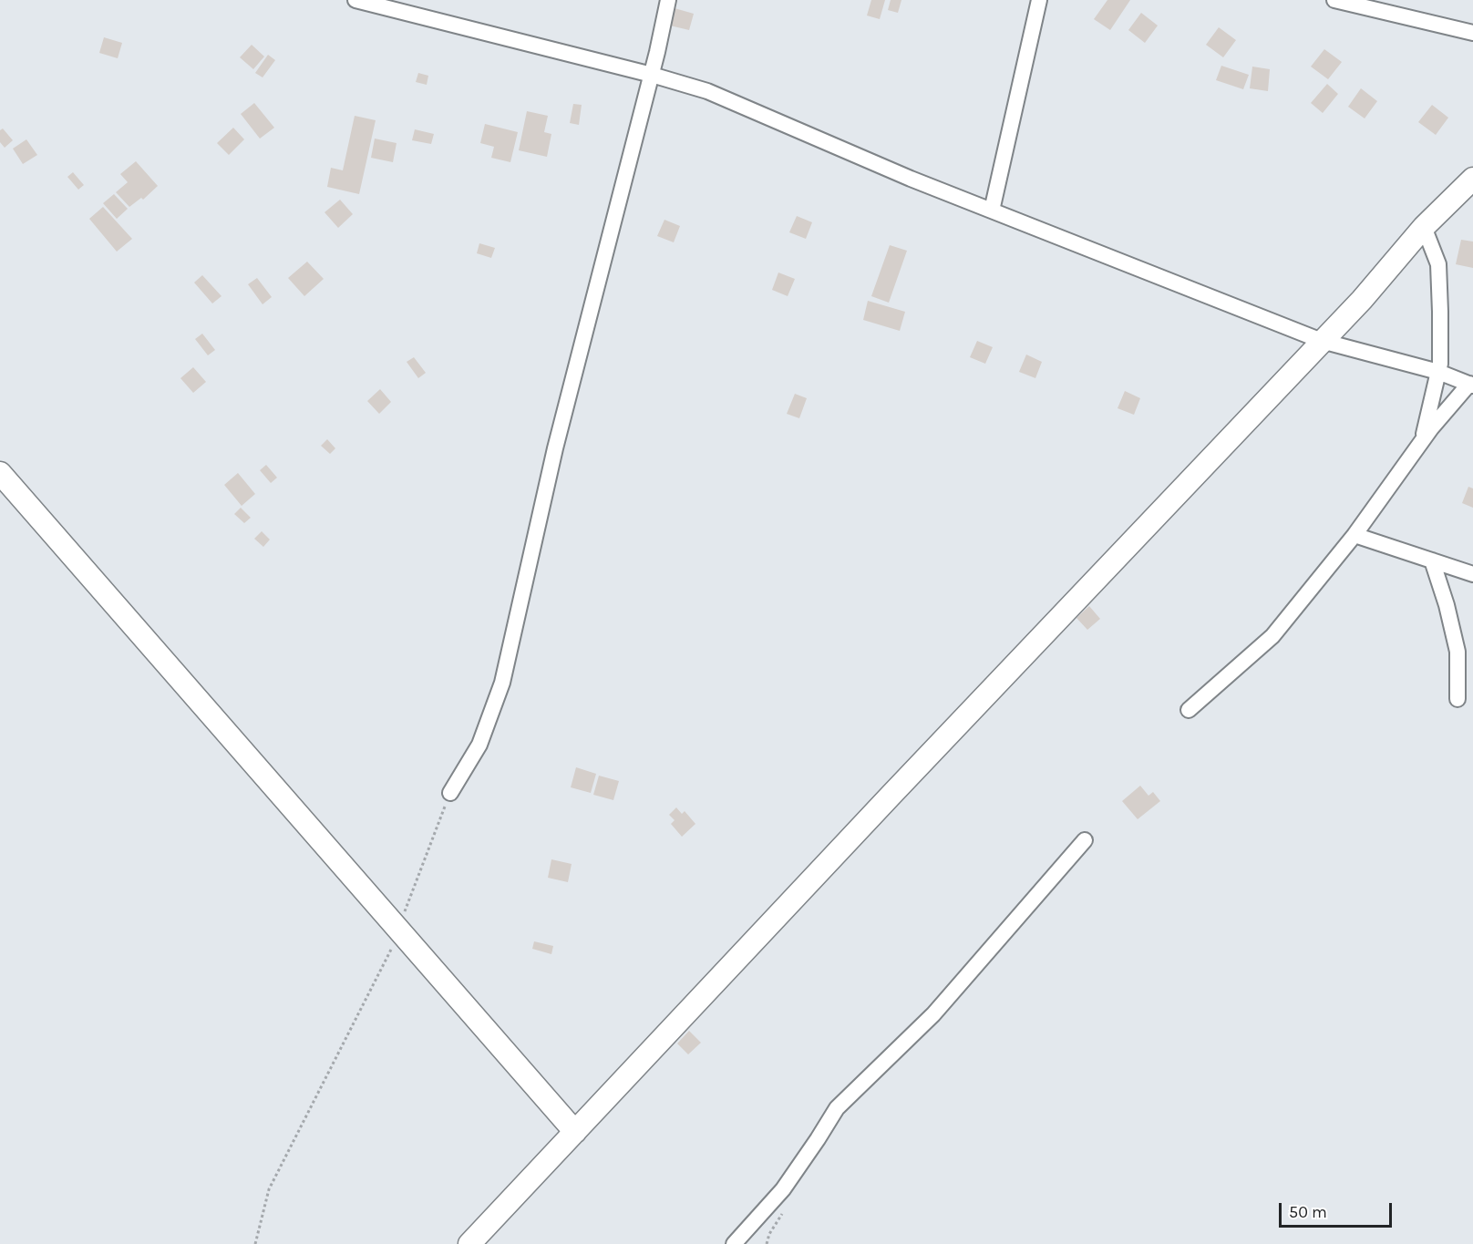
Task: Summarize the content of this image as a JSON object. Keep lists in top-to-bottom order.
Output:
{
  "scale_bar": "50 m"
}
